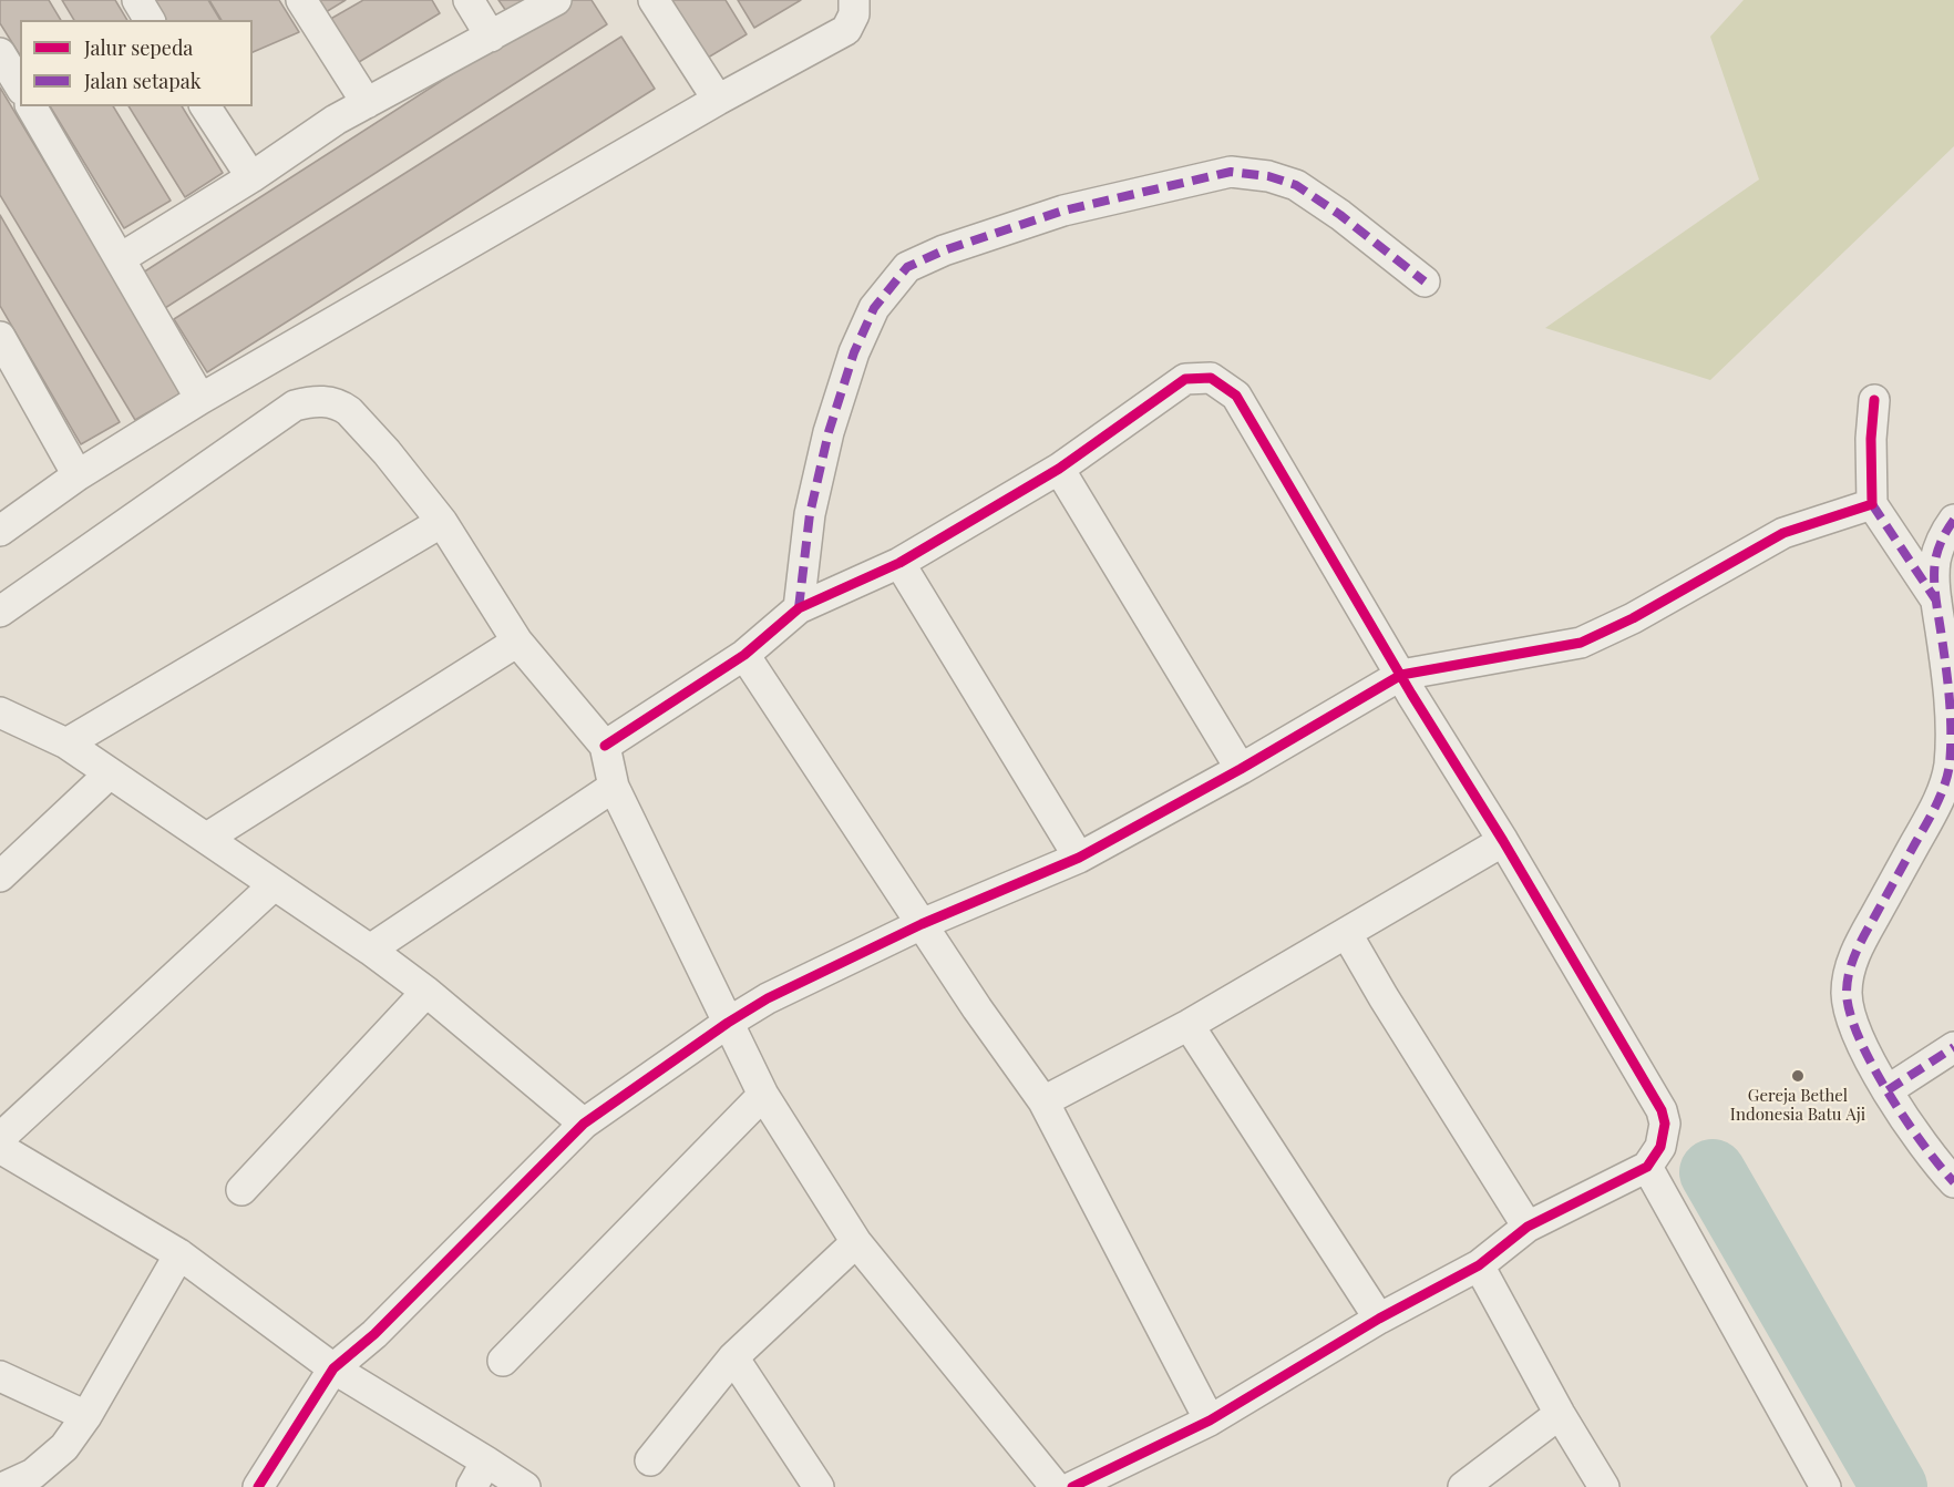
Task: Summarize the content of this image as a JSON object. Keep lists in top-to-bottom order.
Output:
{
  "places": ["Gereja Bethel Indonesia Batu Aji"],
  "legend": ["Jalur sepeda", "Jalan setapak"]
}
